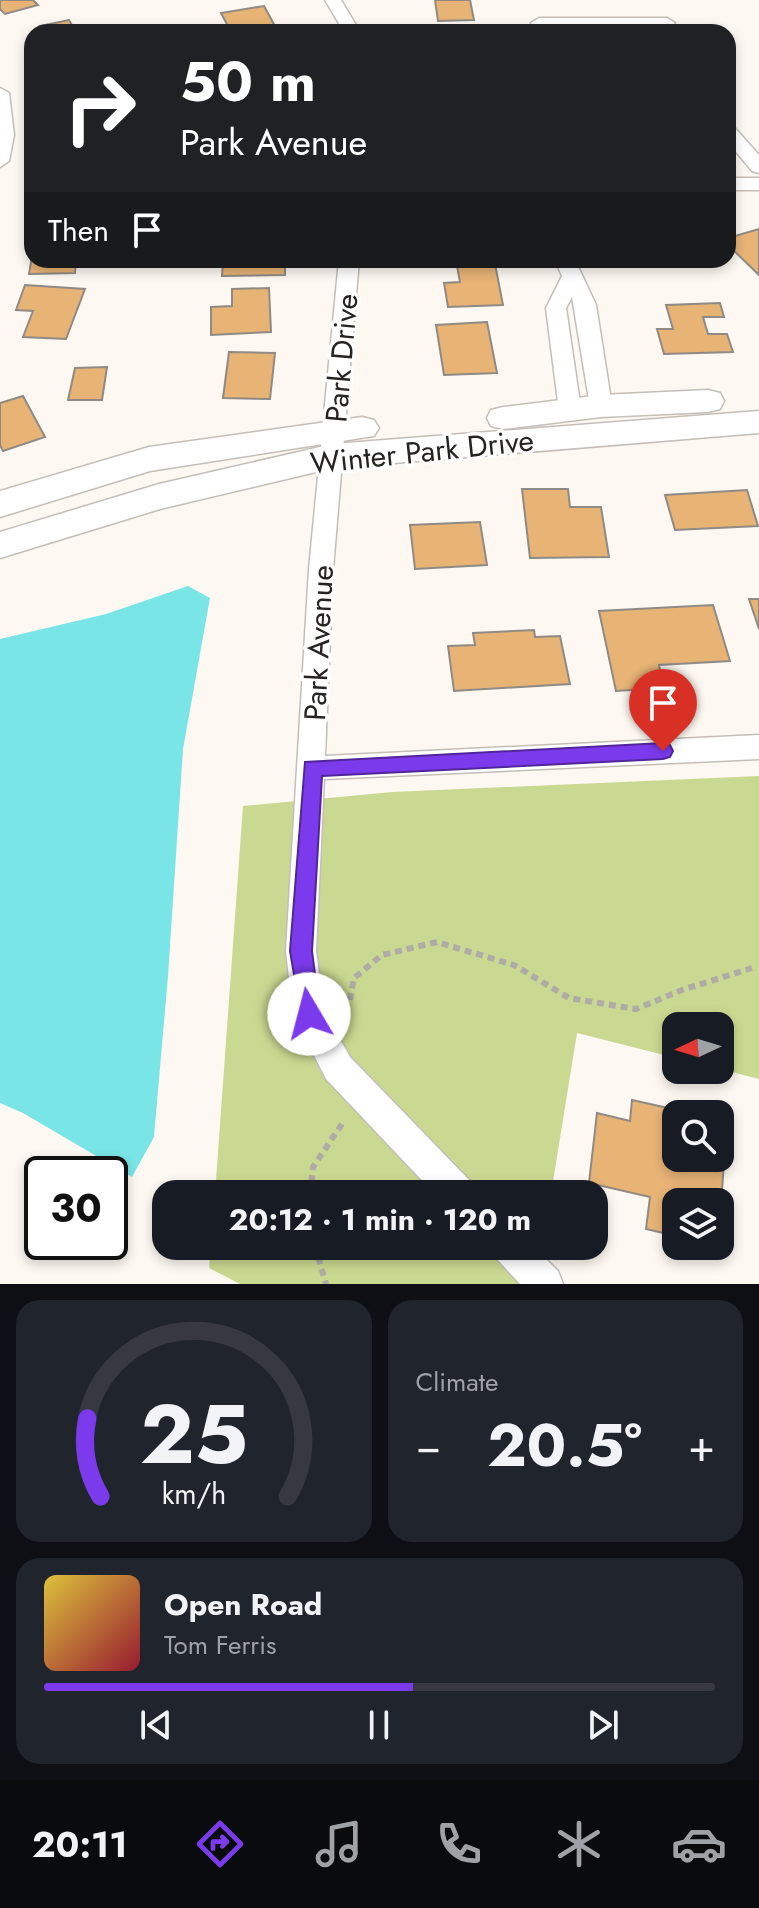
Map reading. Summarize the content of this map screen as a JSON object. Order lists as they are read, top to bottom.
{
  "streets": {
    "street": ["Park Drive", "Winter Park Drive", "Park Avenue"]
  },
  "crossings": [
    ["Park Drive", "Winter Park Drive"],
    ["Park Drive", "Park Avenue"],
    ["Winter Park Drive", "Park Avenue"]
  ],
  "north": "left",
  "page": {
    "turn": ["50 m", "Park Avenue"],
    "then": "Then",
    "limit": "30",
    "trip": "20:12 · 1 min · 120 m",
    "tile": "Climate",
    "heat": ["−", "20.5°", "+"],
    "song": ["Open Road", "Tom Ferris"],
    "tabs": "20:11",
    "gauge": ["25", "km/h"]
  }
}
